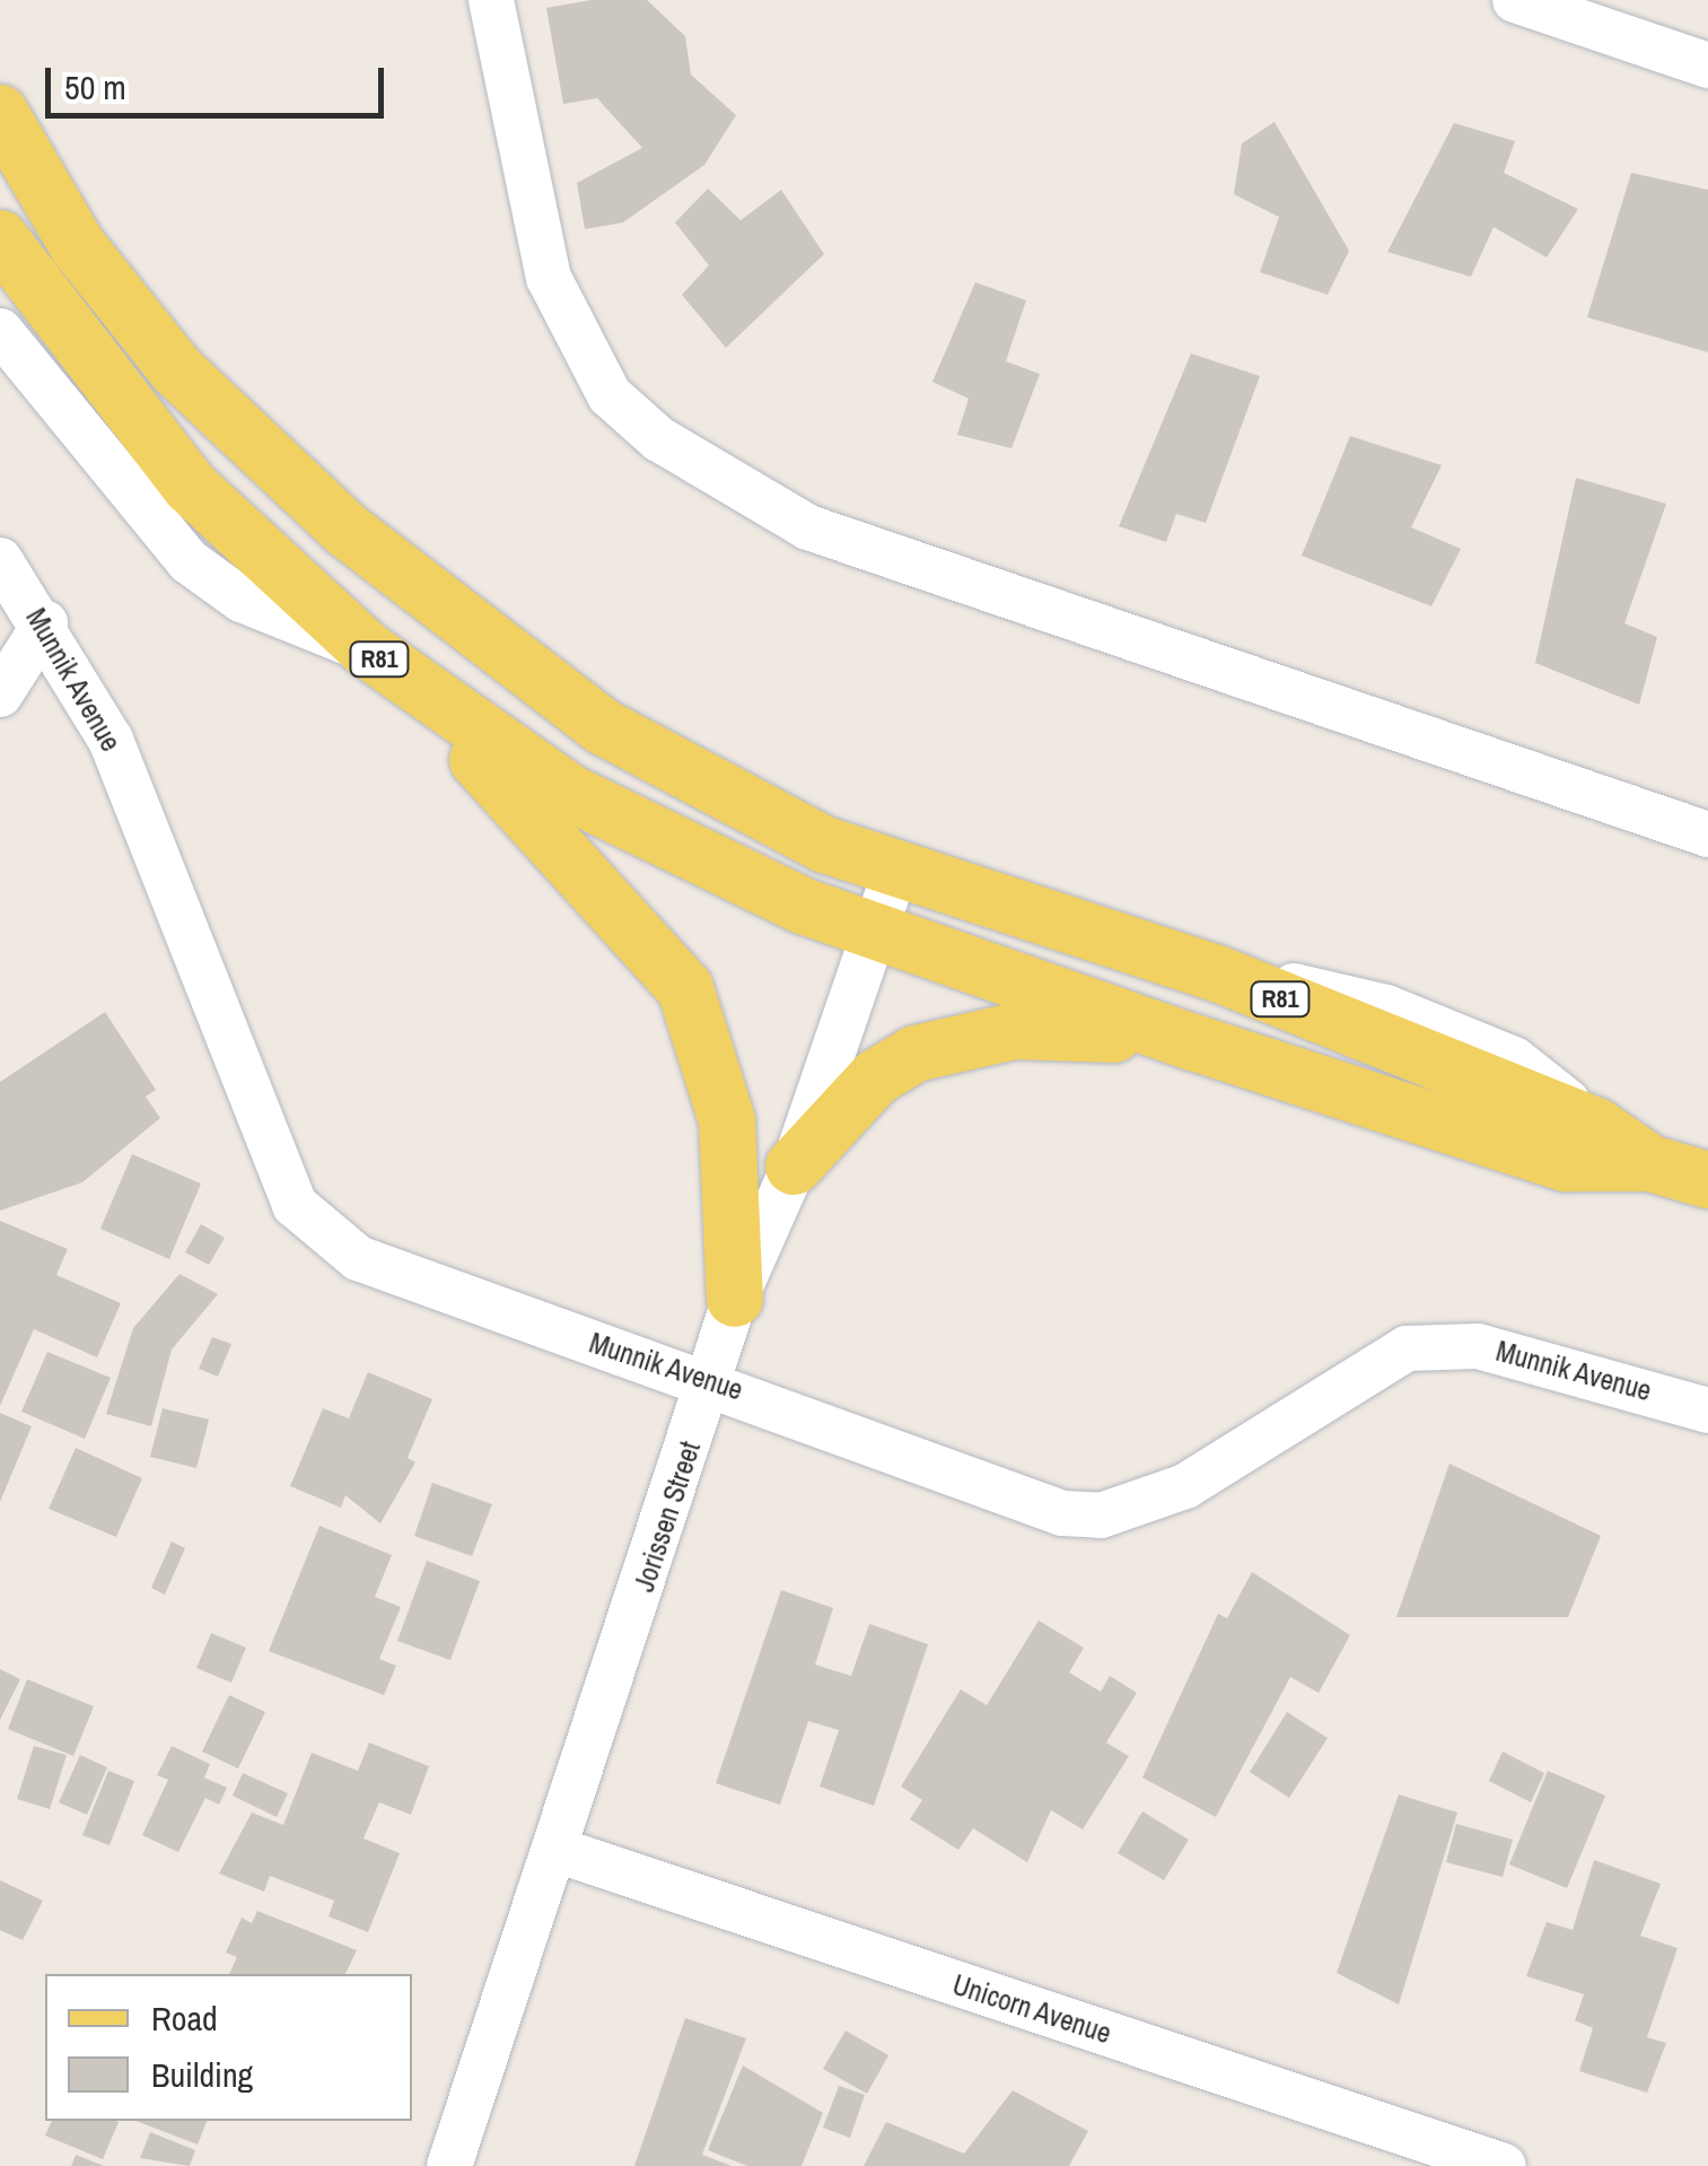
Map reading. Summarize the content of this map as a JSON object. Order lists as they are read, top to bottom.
{
  "streets": {
    "main road": ["R81"],
    "street": ["Munnik Avenue", "Jorissen Street", "Unicorn Avenue"]
  },
  "crossings": [
    ["R81", "Jorissen Street"],
    ["Munnik Avenue", "Jorissen Street"],
    ["Jorissen Street", "Unicorn Avenue"]
  ],
  "legend": ["Road", "Building"],
  "scale_bar": "50 m"
}
